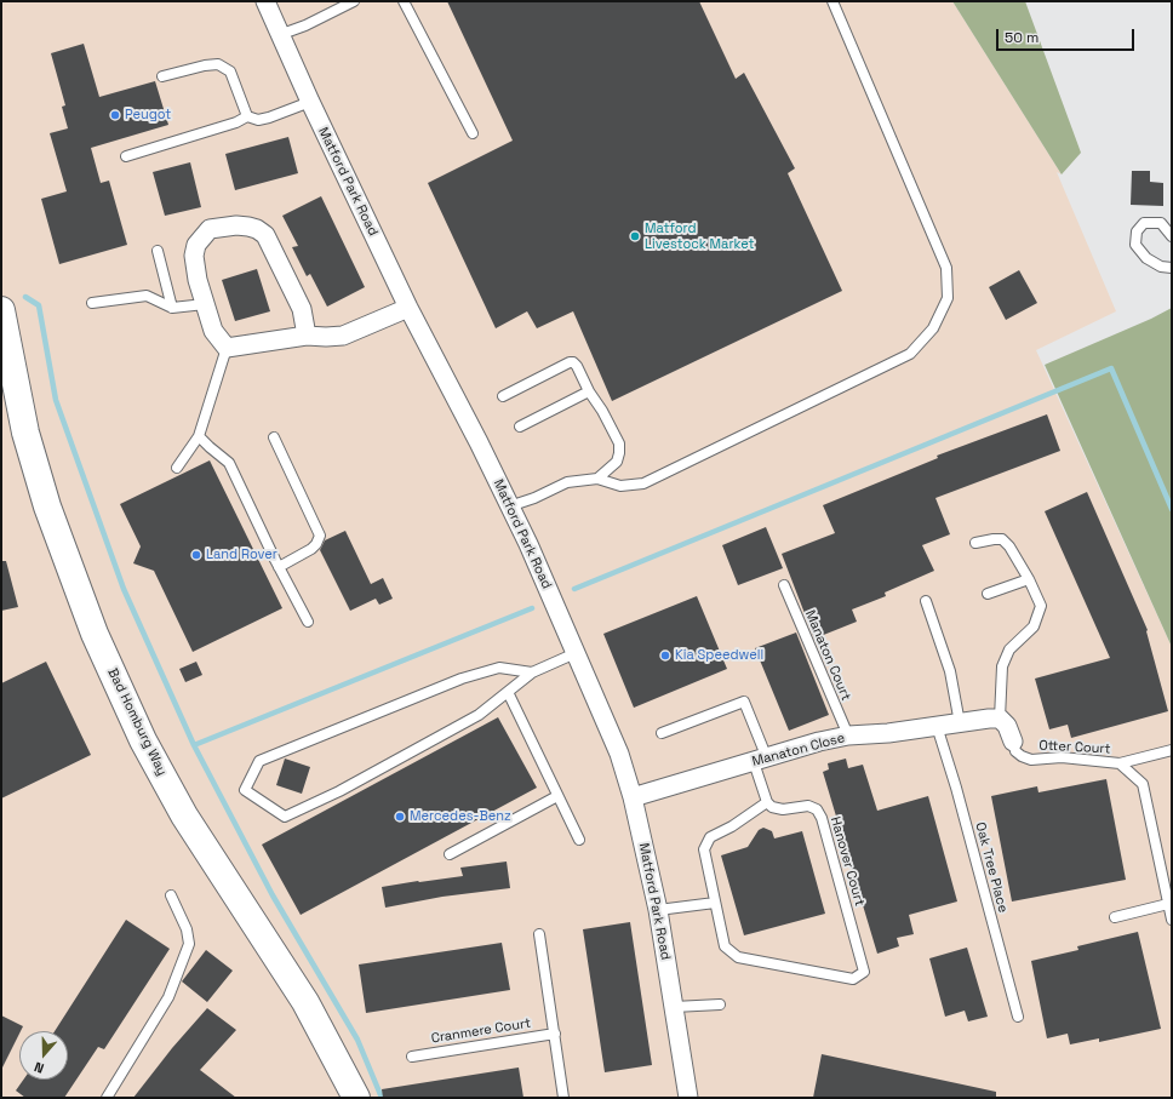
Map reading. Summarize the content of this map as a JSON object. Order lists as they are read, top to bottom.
{
  "streets": {
    "main road": ["Bad Homburg Way"],
    "street": ["Matford Park Road", "Manaton Close"],
    "lane": [
      "Manaton Court",
      "Otter Court",
      "Hanover Court",
      "Oak Tree Place",
      "Cranmere Court"
    ]
  },
  "crossings": [
    ["Matford Park Road", "Manaton Close"],
    ["Manaton Court", "Manaton Close"],
    ["Manaton Close", "Oak Tree Place"]
  ],
  "places": [
    "Peugot",
    "Matford Livestock Market",
    "Land Rover",
    "Kia Speedwell",
    "Mercedes-Benz"
  ],
  "scale_bar": "50 m",
  "north": "bottom"
}
